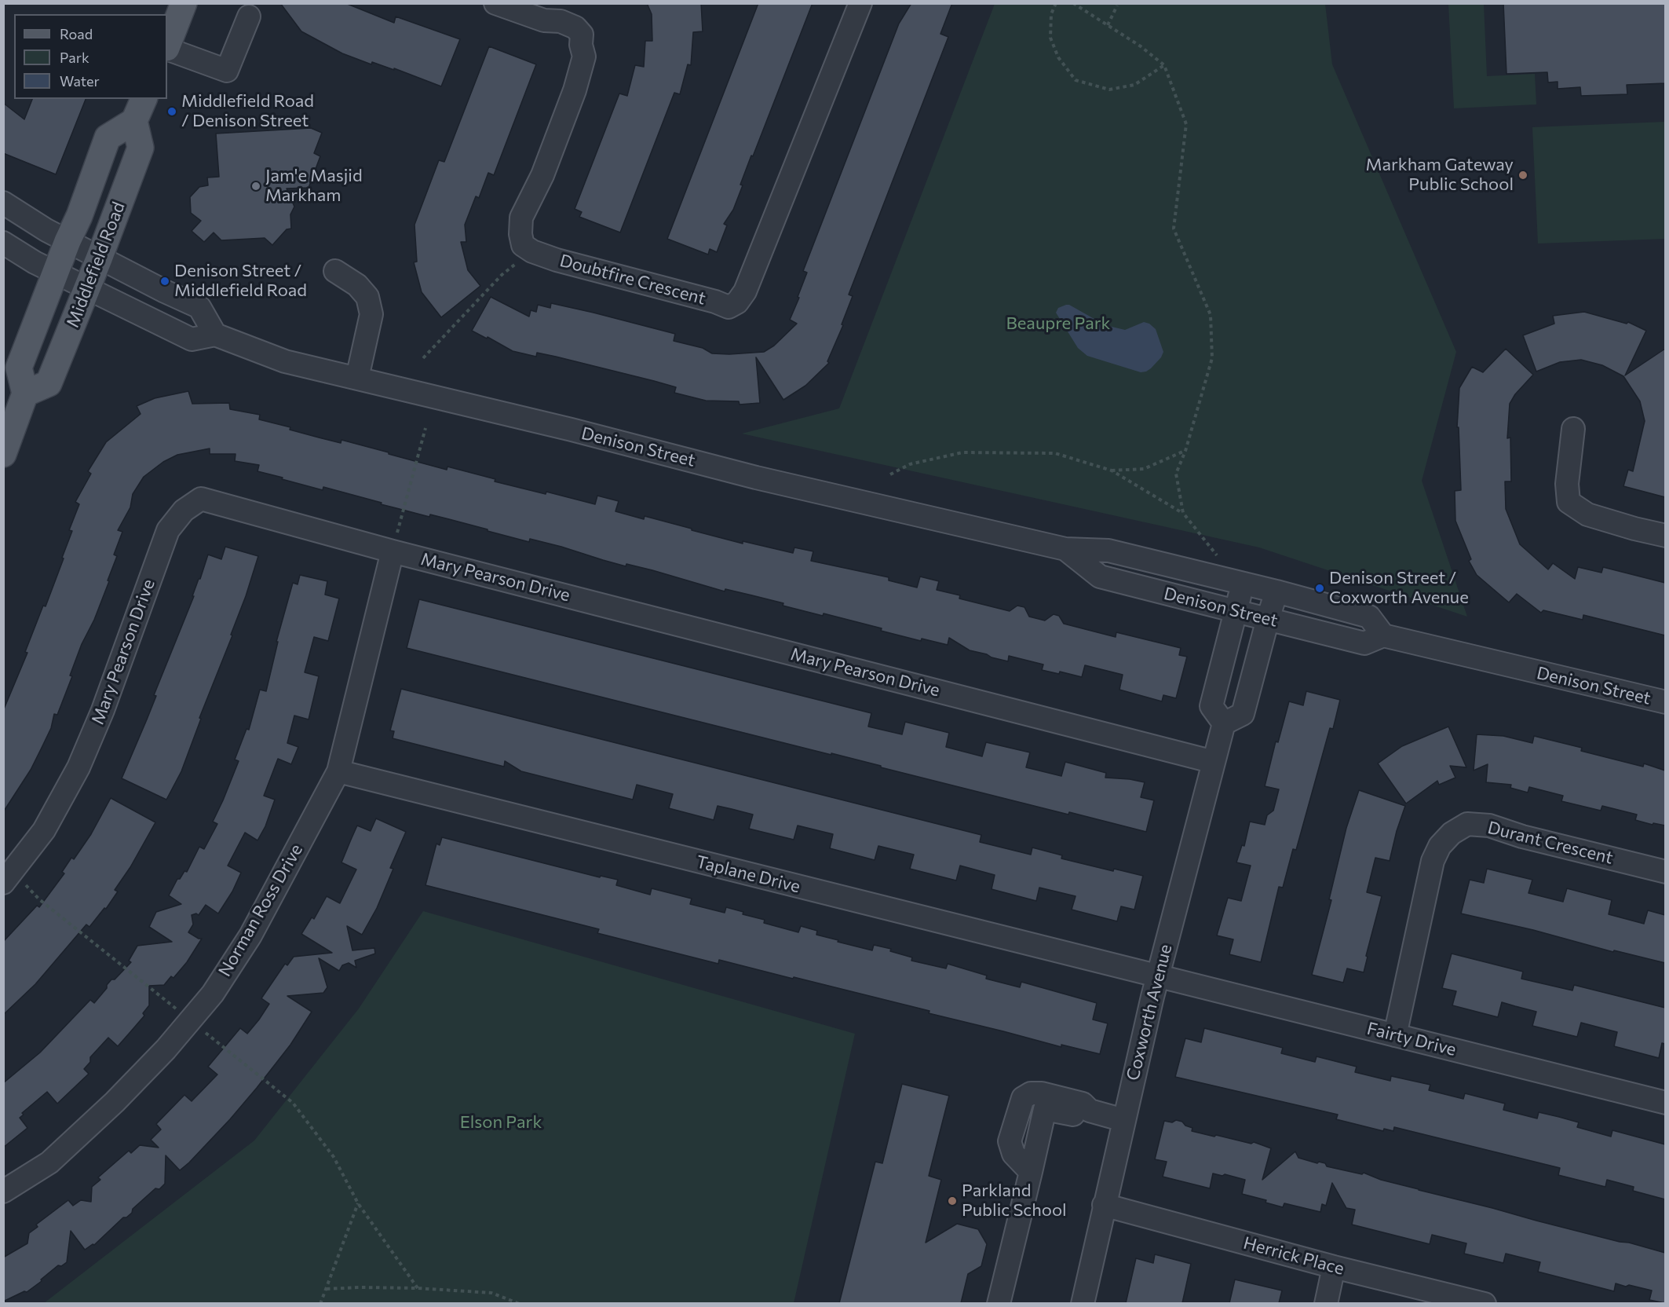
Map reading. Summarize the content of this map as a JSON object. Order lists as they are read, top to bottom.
{
  "streets": {
    "main road": ["Middlefield Road"],
    "street": [
      "Doubtfire Crescent",
      "Denison Street",
      "Mary Pearson Drive",
      "Durant Crescent",
      "Taplane Drive",
      "Norman Ross Drive",
      "Coxworth Avenue",
      "Fairty Drive",
      "Herrick Place"
    ]
  },
  "crossings": [
    ["Mary Pearson Drive", "Norman Ross Drive"],
    ["Mary Pearson Drive", "Coxworth Avenue"],
    ["Durant Crescent", "Fairty Drive"],
    ["Taplane Drive", "Norman Ross Drive"],
    ["Taplane Drive", "Coxworth Avenue"],
    ["Taplane Drive", "Fairty Drive"],
    ["Coxworth Avenue", "Fairty Drive"],
    ["Coxworth Avenue", "Herrick Place"]
  ],
  "parks": ["Beaupre Park", "Elson Park"],
  "places": [
    "Middlefield Road / Denison Street",
    "Markham Gateway Public School",
    "Jam'e Masjid Markham",
    "Denison Street / Middlefield Road",
    "Denison Street / Coxworth Avenue",
    "Parkland Public School"
  ],
  "legend": ["Road", "Park", "Water"]
}
